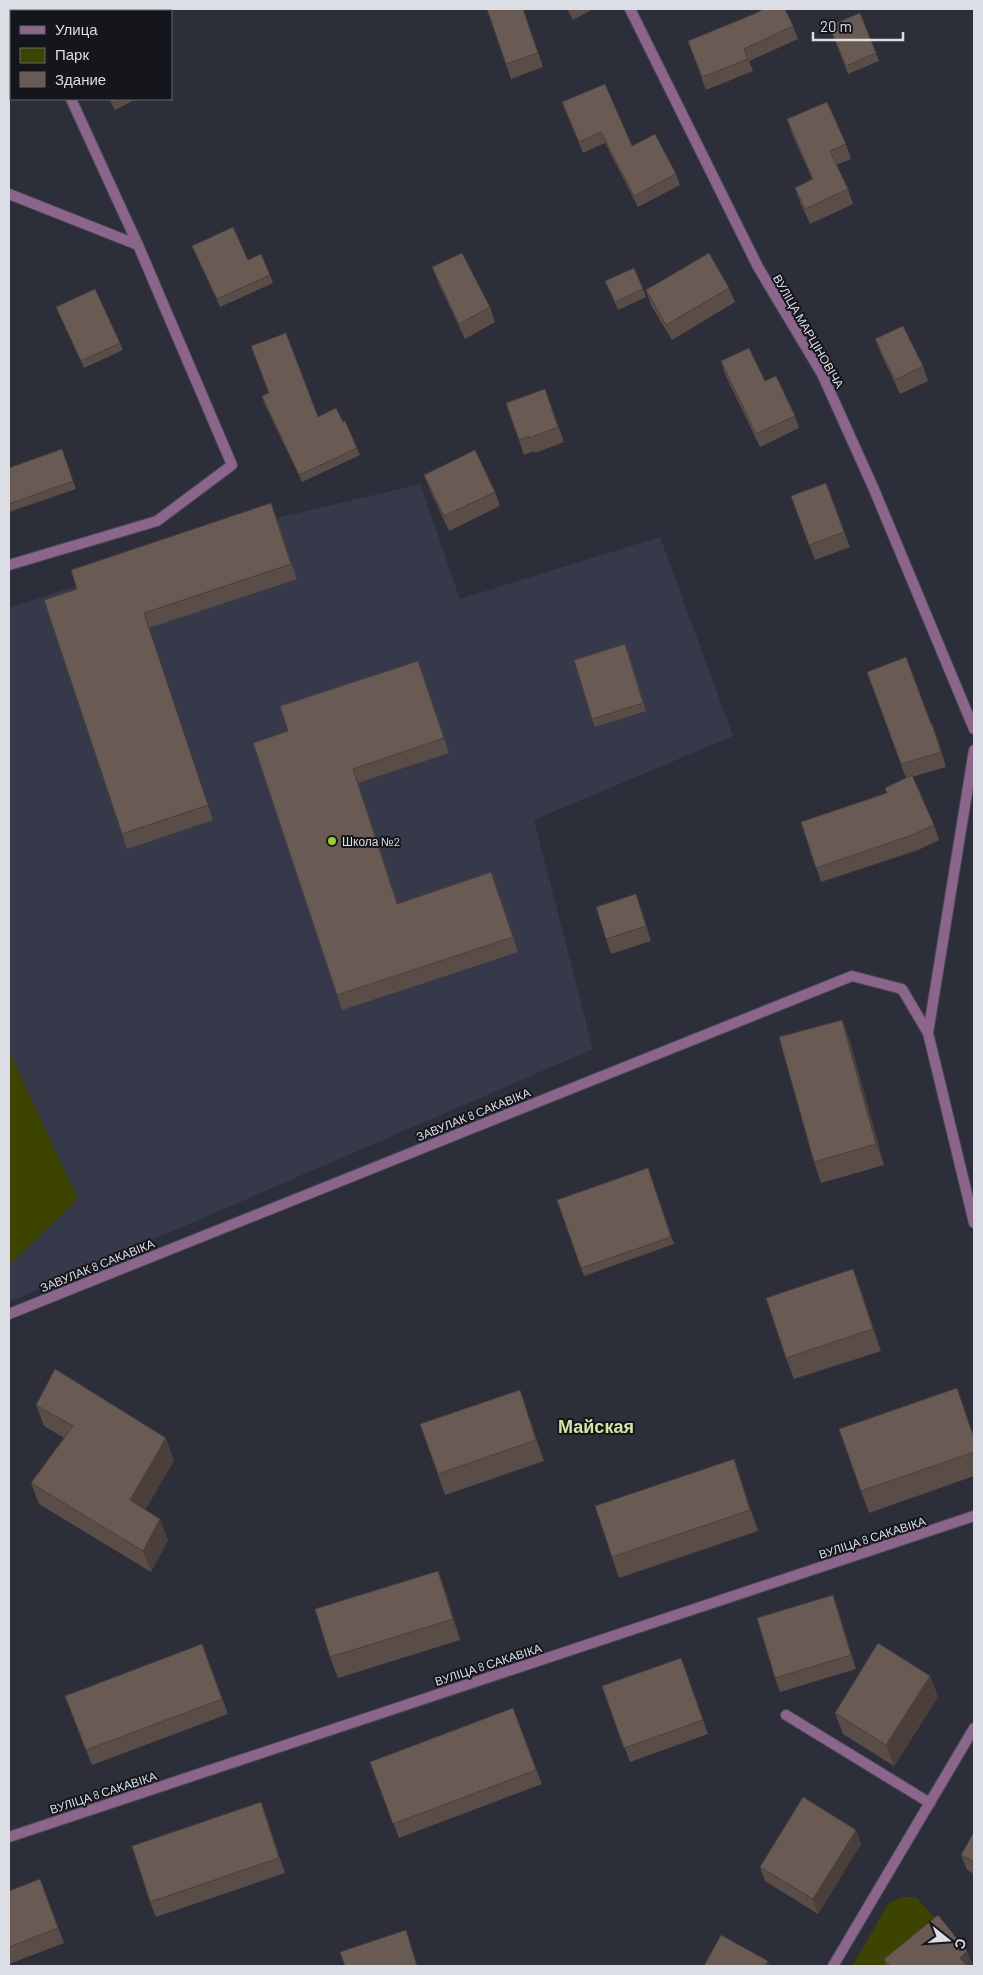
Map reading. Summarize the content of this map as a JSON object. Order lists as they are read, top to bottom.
{
  "streets": {
    "street": ["ВУЛІЦА МАРЦІНОВІЧА", "ЗАВУЛАК 8 САКАВІКА", "ВУЛІЦА 8 САКАВІКА"]
  },
  "districts": ["Майская"],
  "places": ["Школа №2"],
  "legend": ["Улица", "Парк", "Здание"],
  "scale_bar": "20 m",
  "north": "right"
}
